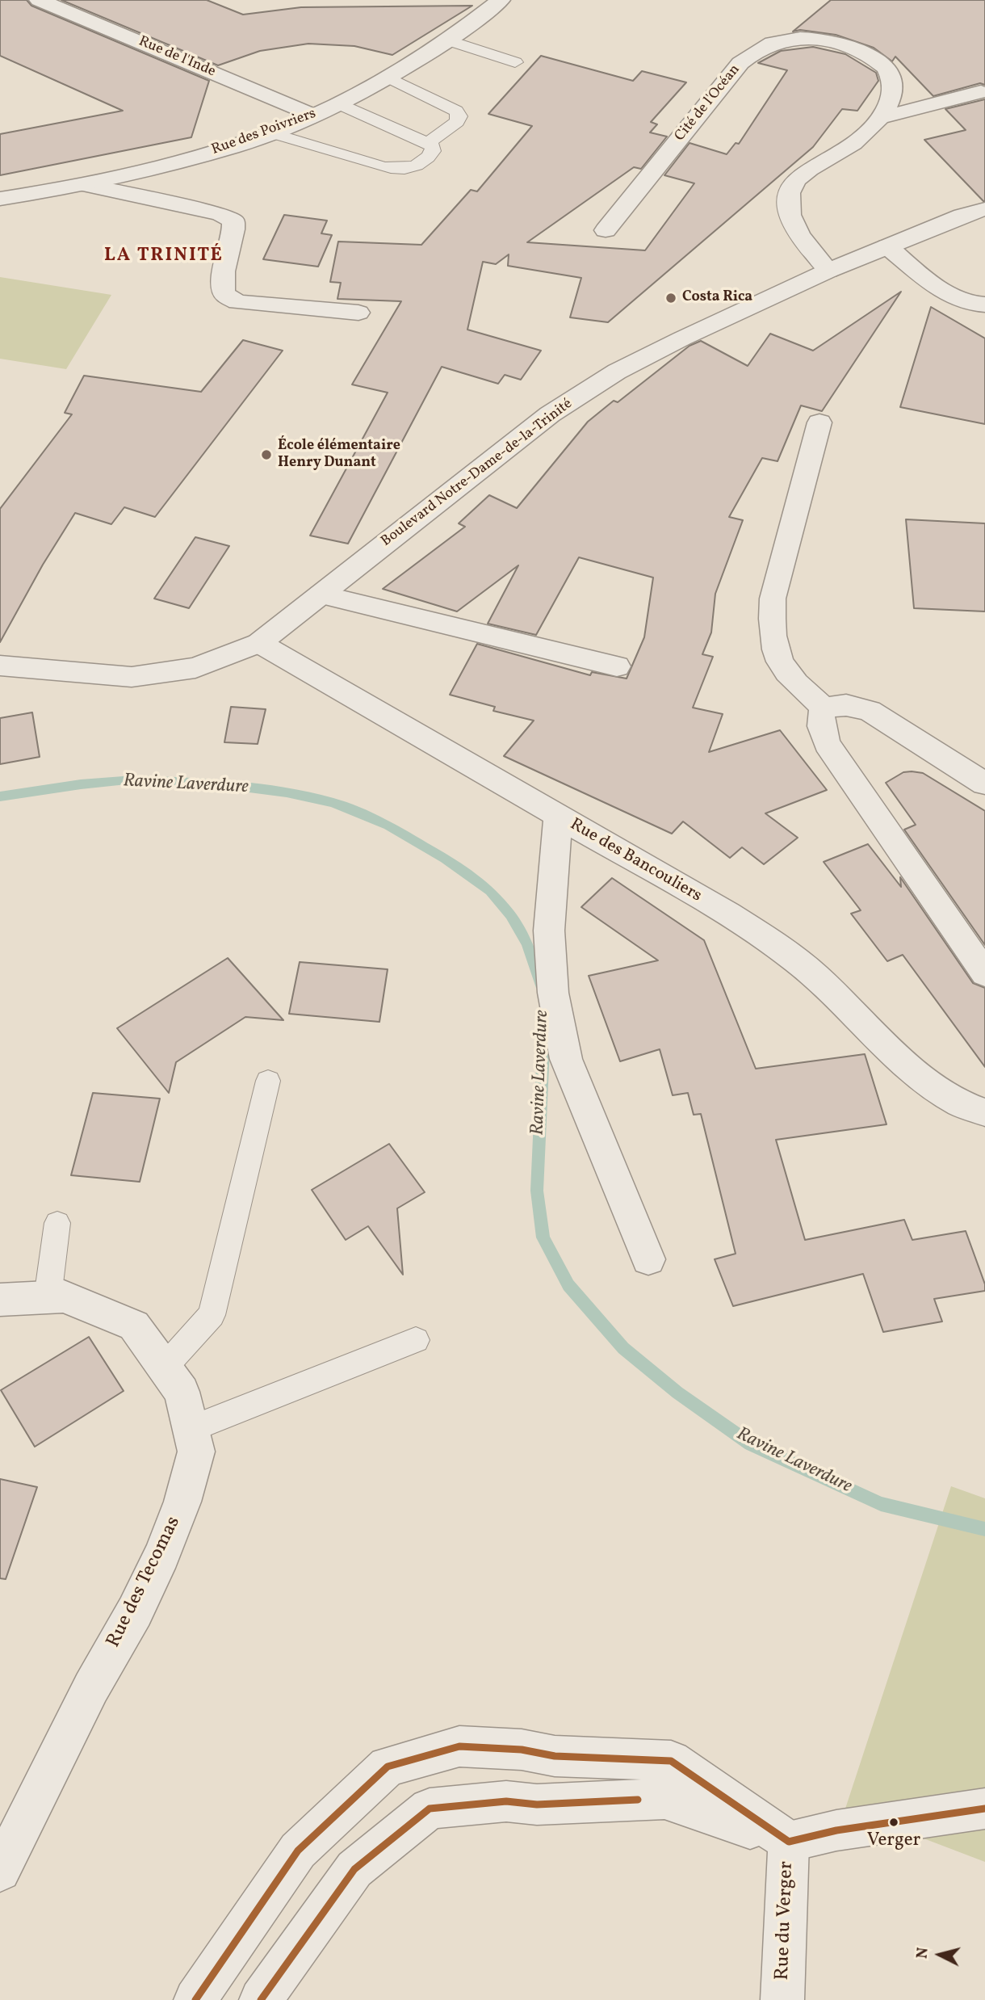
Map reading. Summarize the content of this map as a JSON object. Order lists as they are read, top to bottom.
{
  "streets": {
    "street": [
      "Rue de l'Inde",
      "Cité de l'Océan",
      "Rue des Poivriers",
      "Boulevard Notre-Dame-de-la-Trinité",
      "Rue des Bancouliers",
      "Rue des Tecomas",
      "Rue du Verger"
    ]
  },
  "crossings": [
    ["Rue de l'Inde", "Rue des Poivriers"],
    ["Cité de l'Océan", "Boulevard Notre-Dame-de-la-Trinité"],
    ["Boulevard Notre-Dame-de-la-Trinité", "Rue des Bancouliers"]
  ],
  "districts": ["LA TRINITÉ"],
  "water": ["Ravine Laverdure"],
  "places": ["Costa Rica", "École élémentaire Henry Dunant", "Verger"],
  "north": "left"
}
